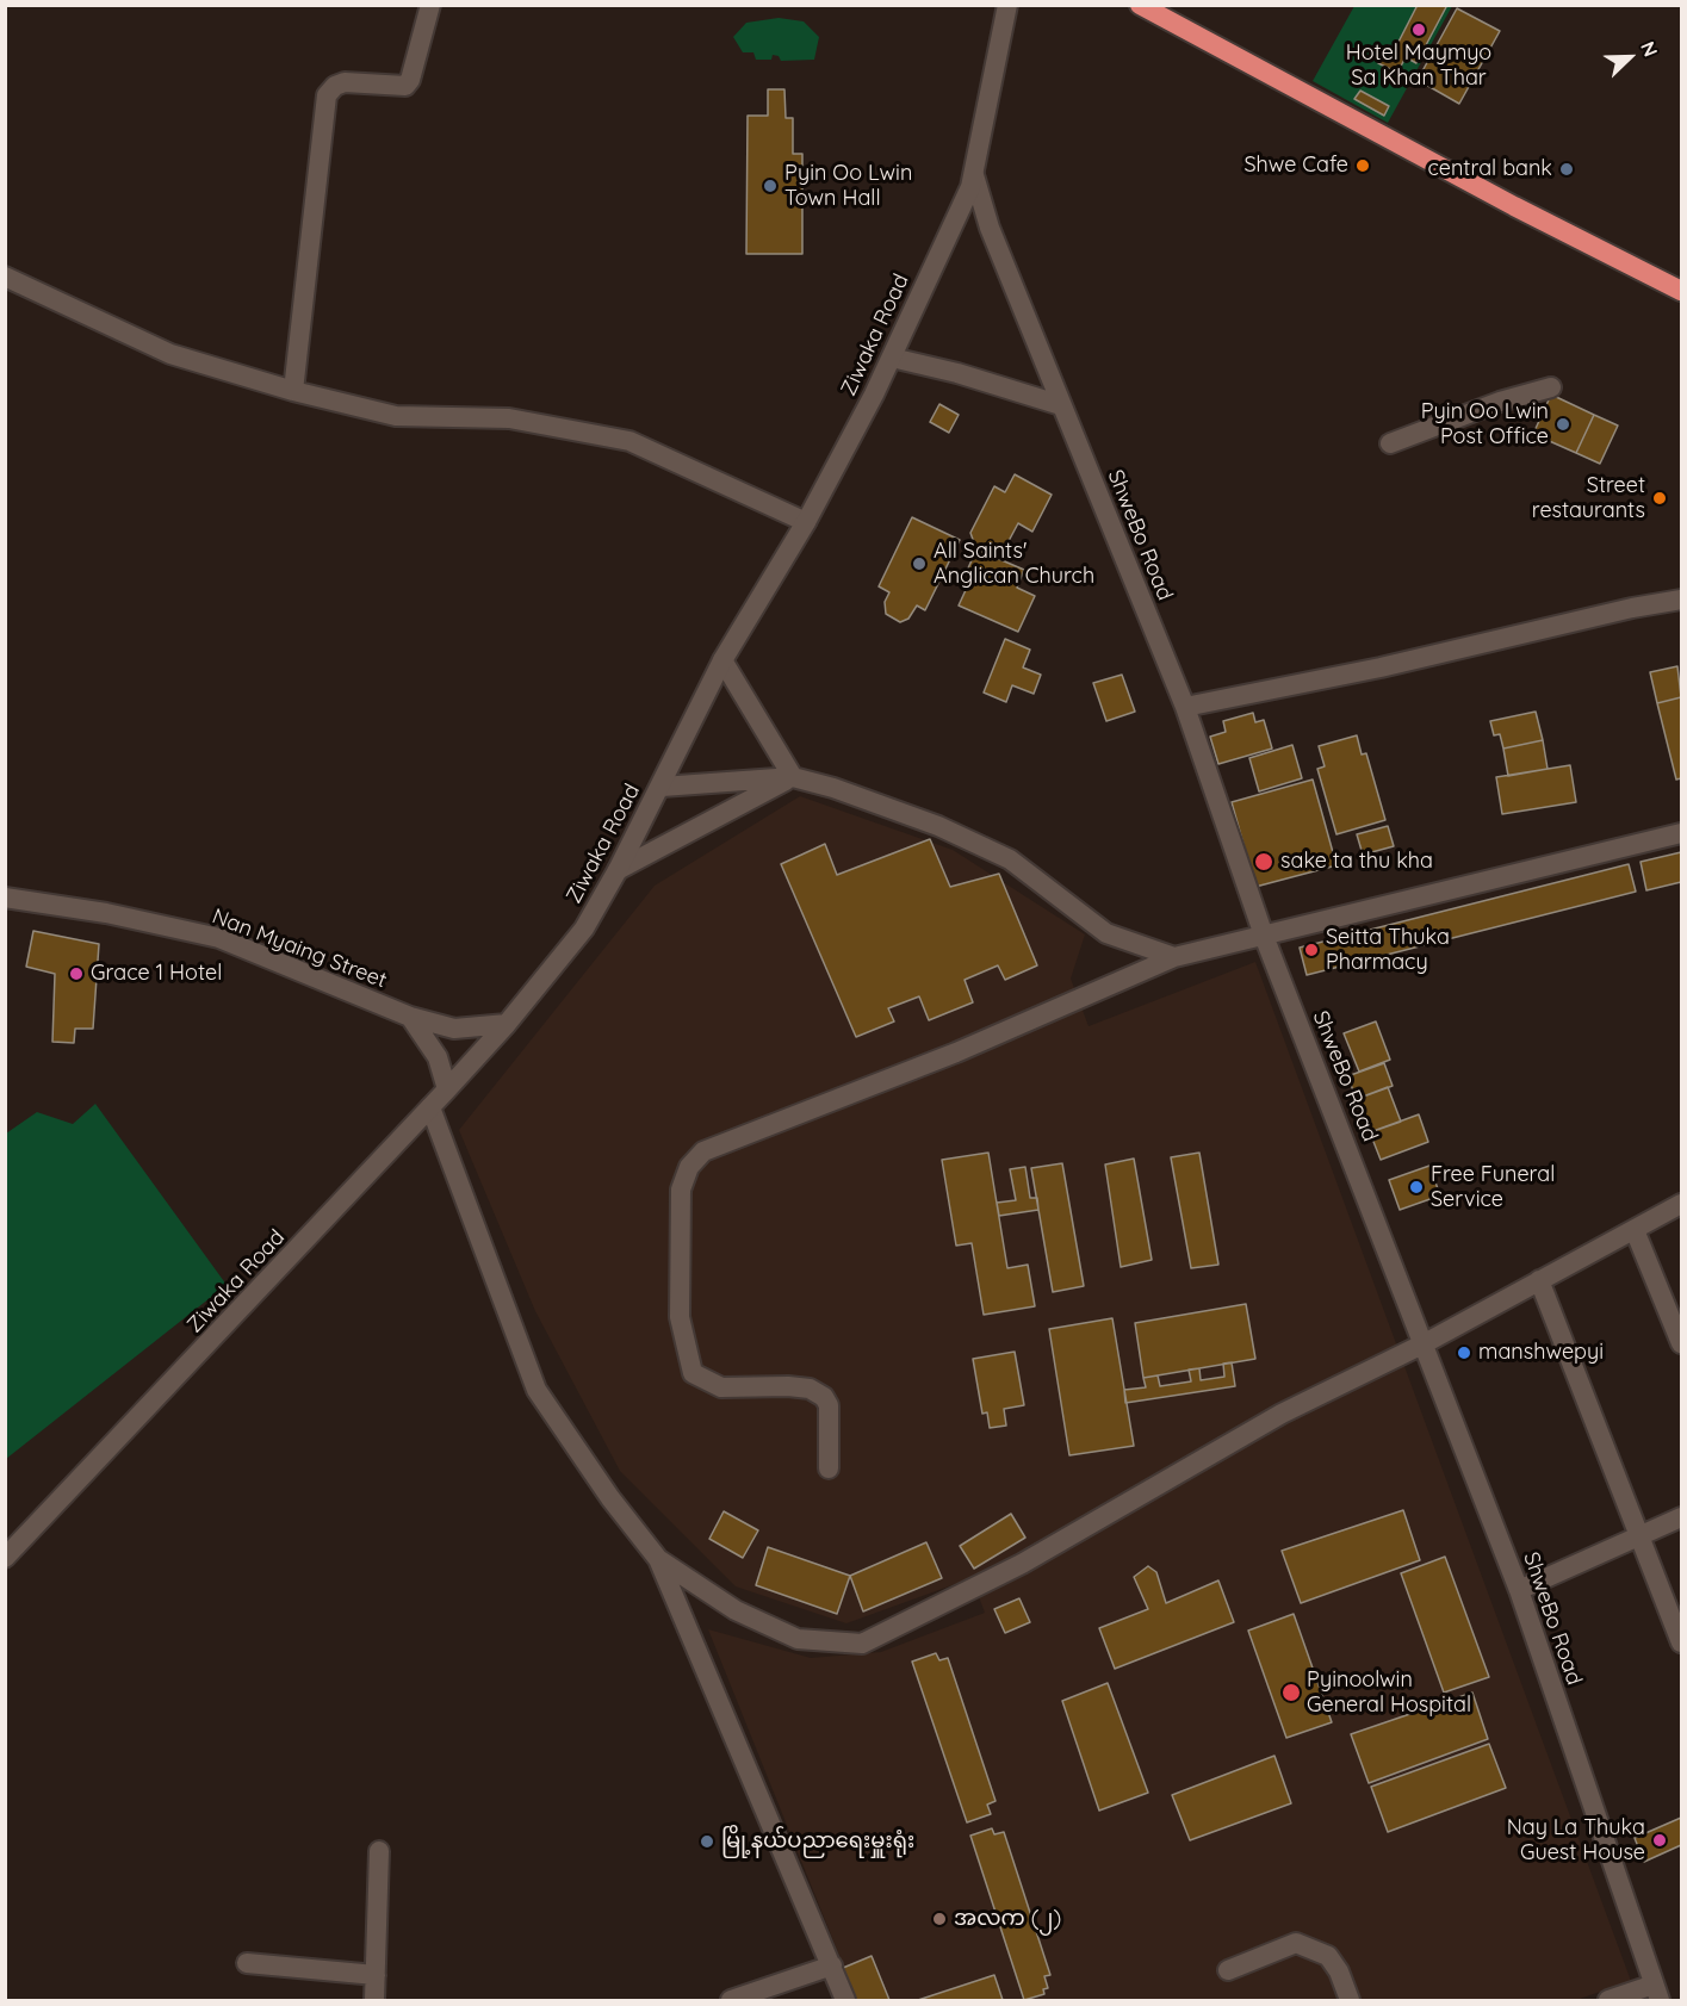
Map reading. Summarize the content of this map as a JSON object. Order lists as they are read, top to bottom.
{
  "streets": {
    "street": ["Ziwaka Road", "ShweBo Road", "Nan Myaing Street"]
  },
  "crossings": [
    ["Ziwaka Road", "ShweBo Road"],
    ["Ziwaka Road", "Nan Myaing Street"]
  ],
  "places": [
    "Hotel Maymyo Sa Khan Thar",
    "Shwe Cafe",
    "central bank",
    "Pyin Oo Lwin Town Hall",
    "Pyin Oo Lwin Post Office",
    "Street restaurants",
    "All Saints' Anglican Church",
    "sake ta thu kha",
    "Seitta Thuka Pharmacy",
    "Grace 1 Hotel",
    "Free Funeral Service",
    "manshwepyi",
    "Pyinoolwin General Hospital",
    "Nay La Thuka Guest House",
    "မြို့နယ်ပညာရေးမှူးရုံး",
    "အလက (၂)"
  ],
  "north": "top right"
}
